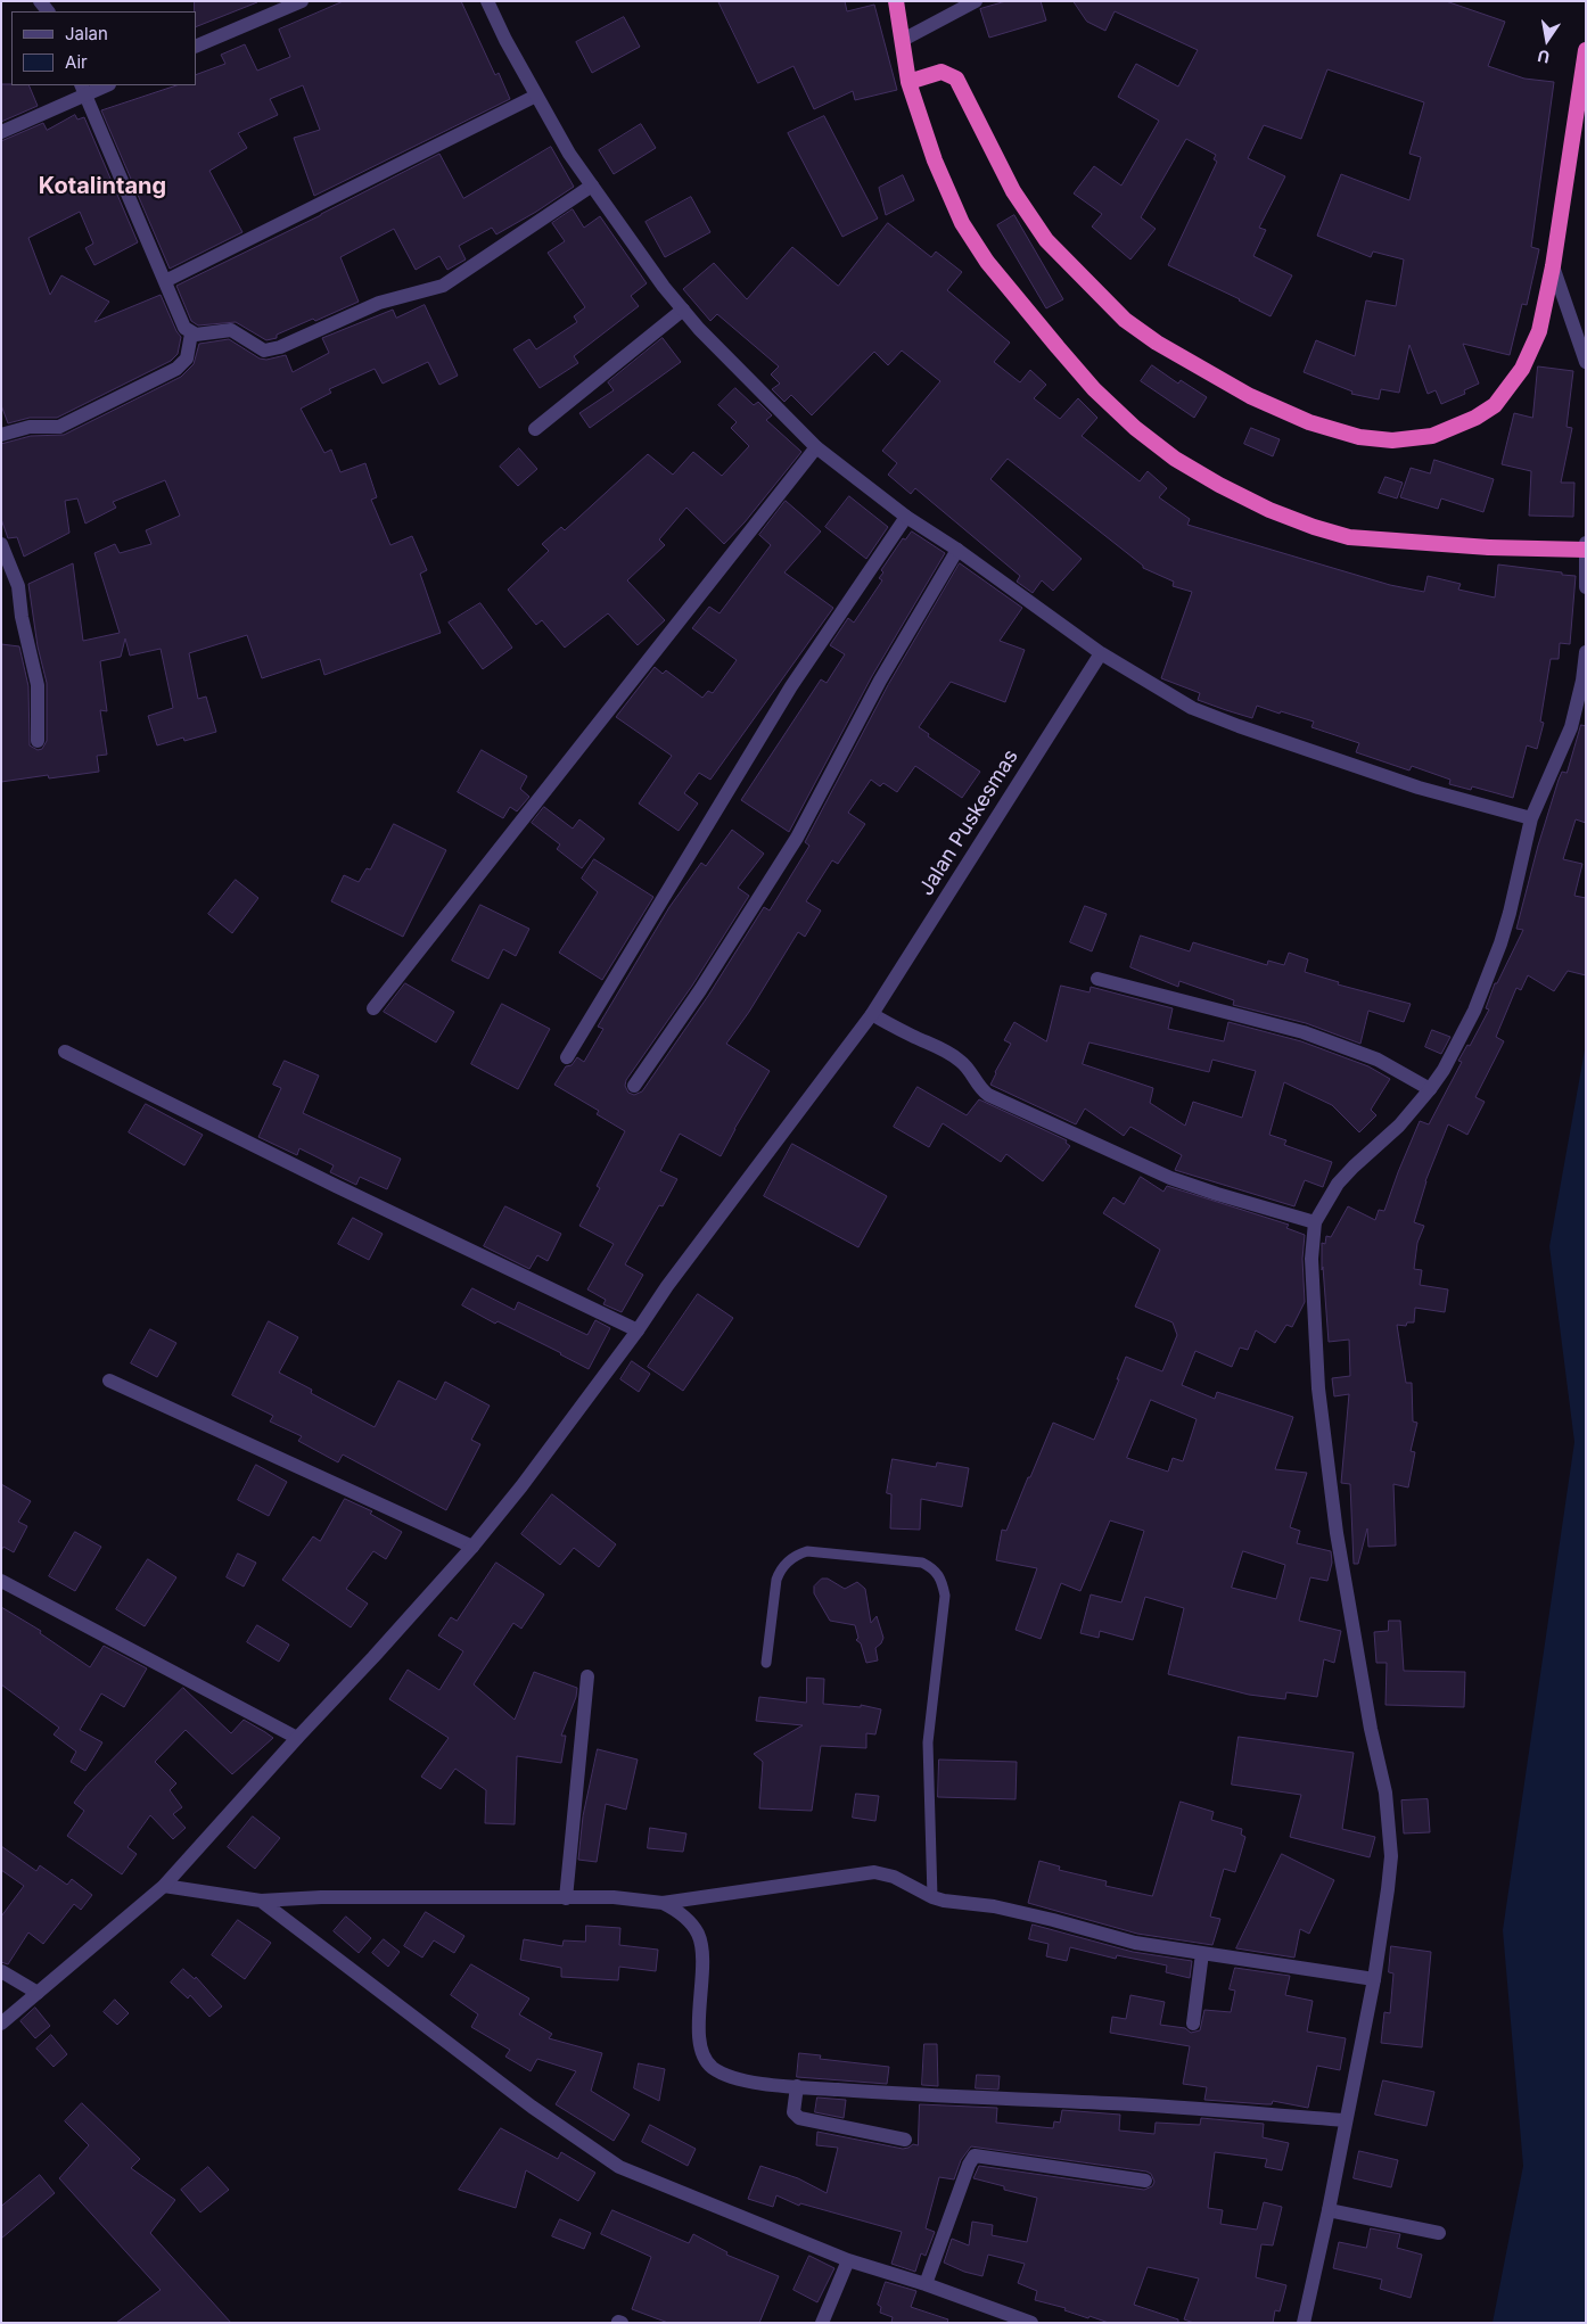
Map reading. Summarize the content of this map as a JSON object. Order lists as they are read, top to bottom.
{
  "streets": {
    "street": ["Jalan Puskesmas"]
  },
  "districts": ["Kotalintang"],
  "legend": ["Jalan", "Air"],
  "north": "bottom"
}
